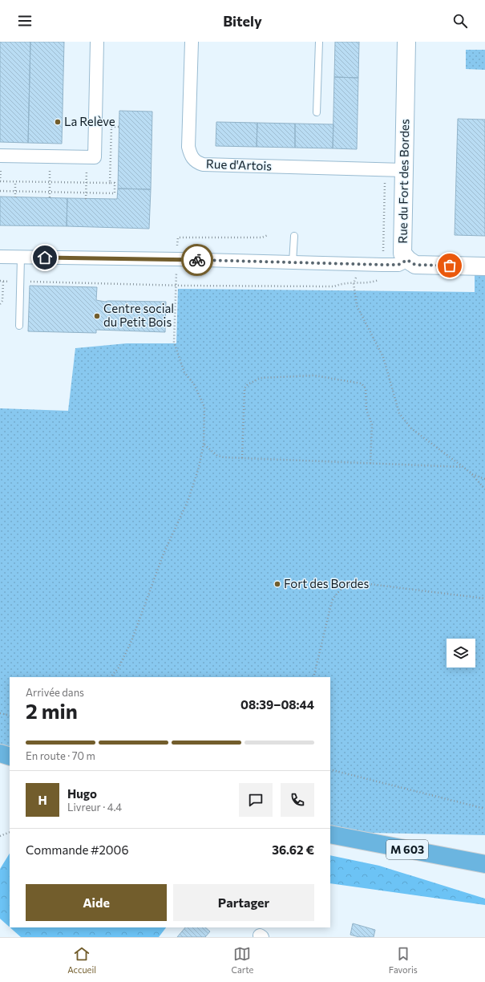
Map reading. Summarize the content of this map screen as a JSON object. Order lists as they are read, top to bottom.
{
  "streets": {
    "highway": ["M 603"],
    "street": ["Rue d'Artois", "Rue du Fort des Bordes"]
  },
  "crossings": [
    ["Rue d'Artois", "Rue du Fort des Bordes"]
  ],
  "places": ["La Relève", "Centre social du Petit Bois", "Fort des Bordes"],
  "page": {
    "header": "Bitely",
    "heading": ["2 min", "Arrivée dans", "08:39–08:44"],
    "panel": [
      "Hugo",
      "Livreur · 4.4",
      "Commande #2006",
      "36.62 €"
    ],
    "bar": "En route · 70 m",
    "round": "H",
    "buttons": ["Aide", "Partager"],
    "tabs": ["Accueil", "Carte", "Favoris"]
  }
}
